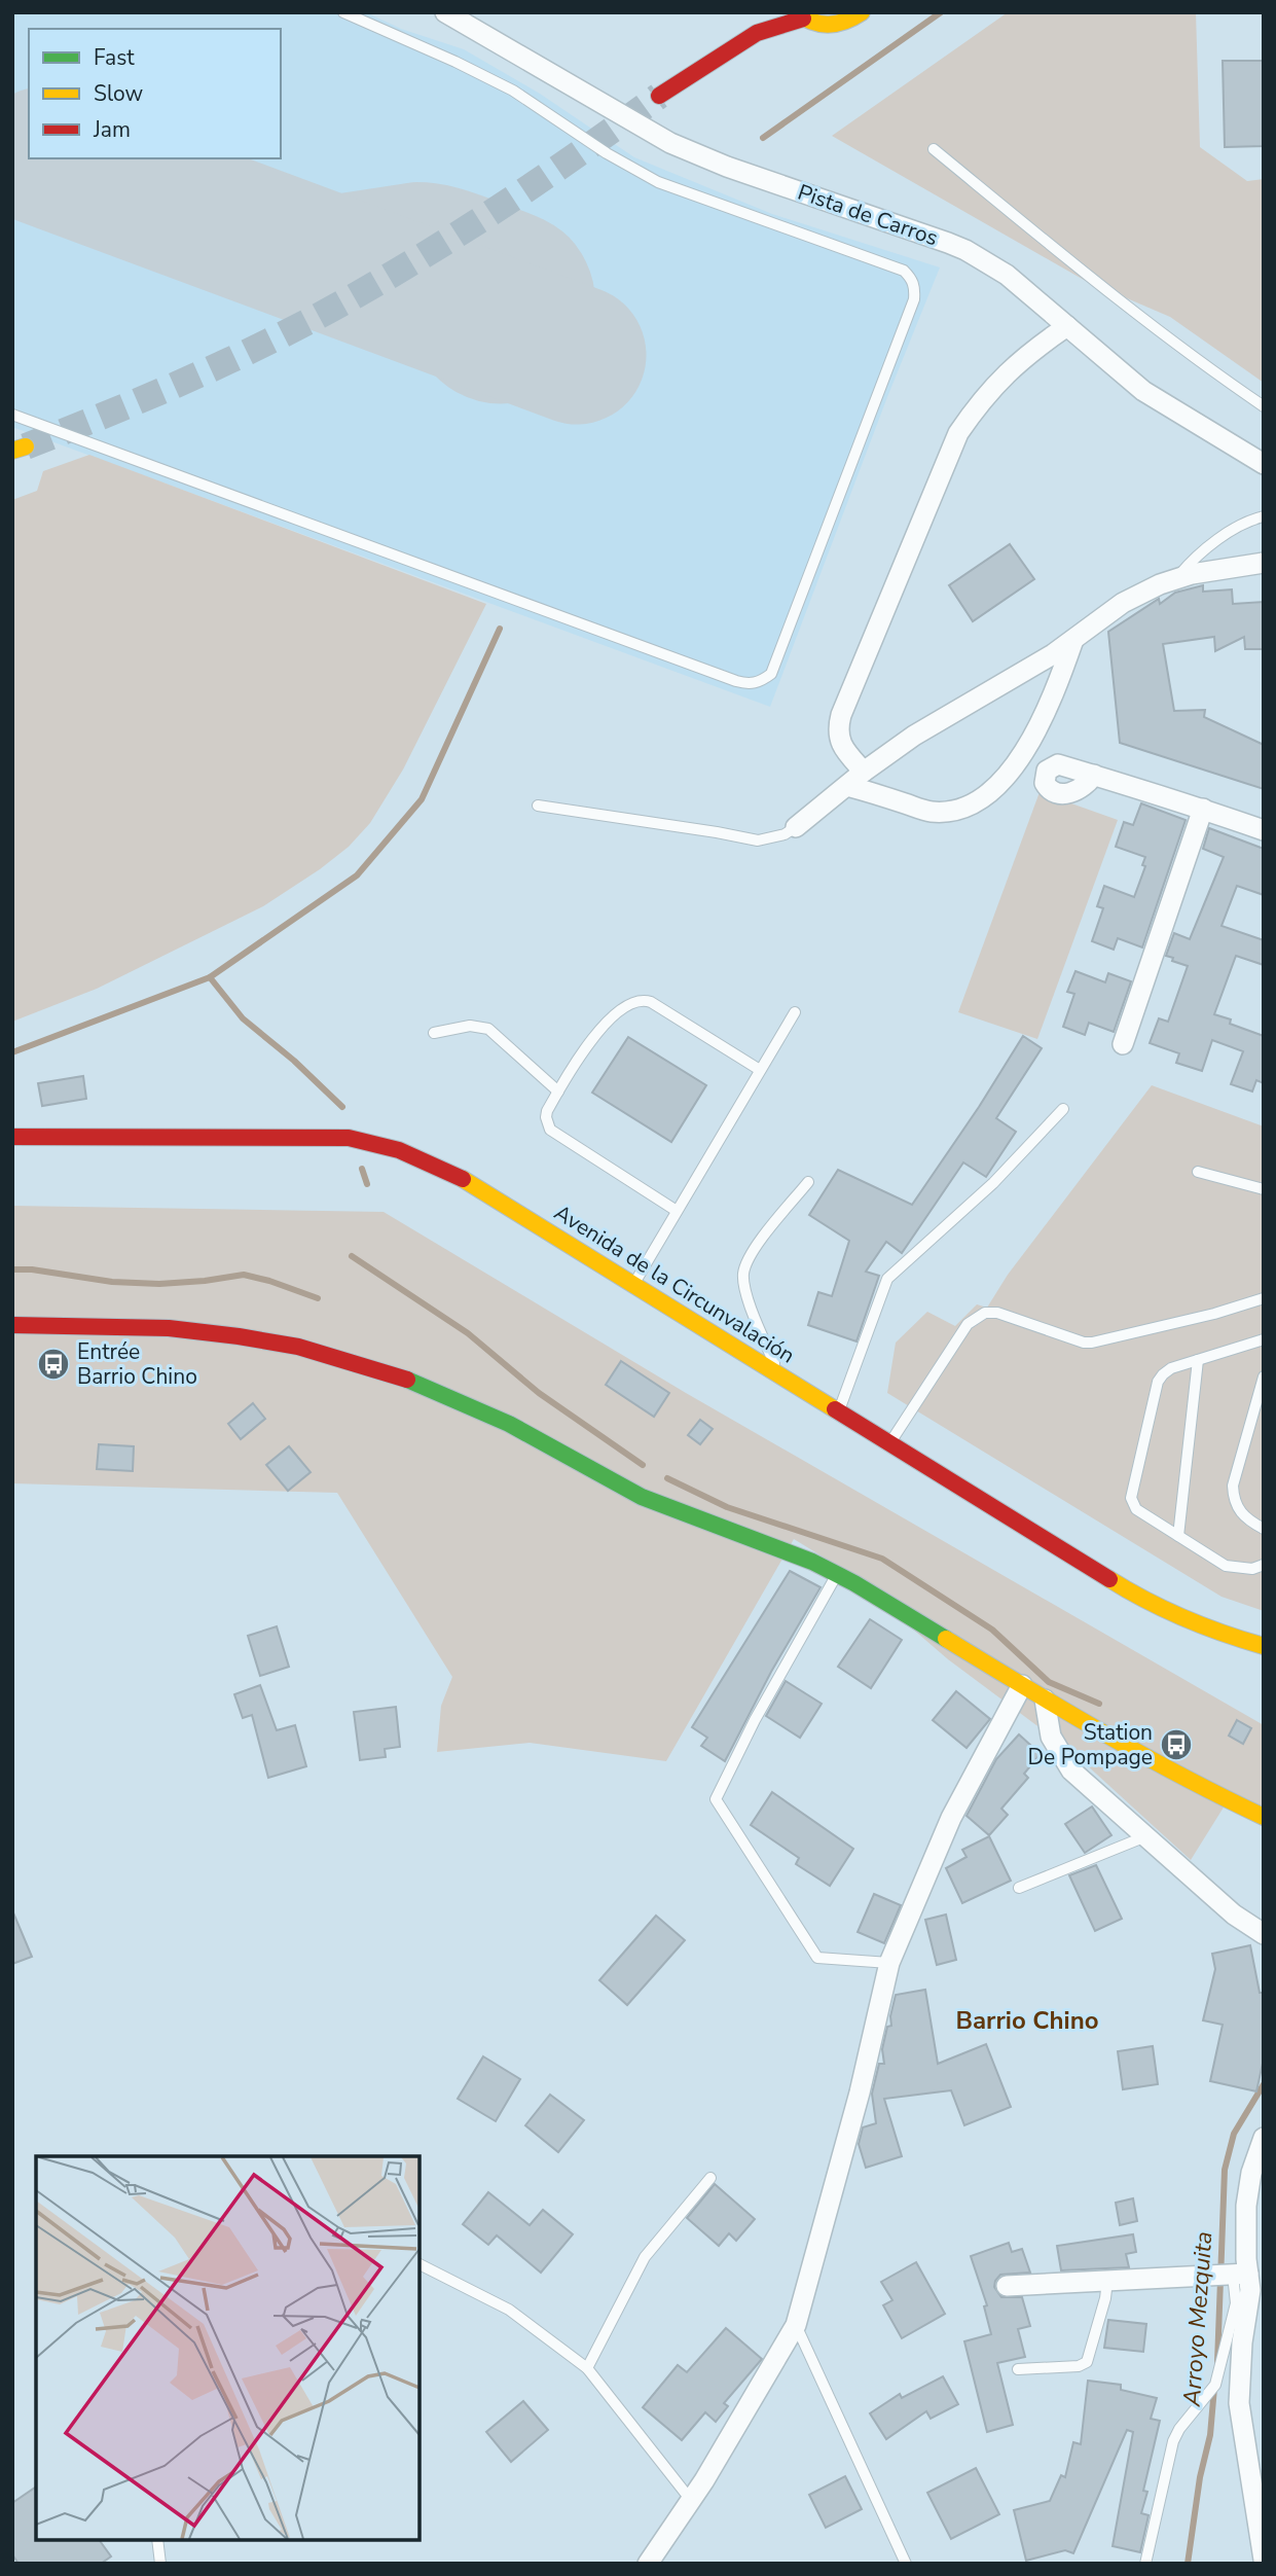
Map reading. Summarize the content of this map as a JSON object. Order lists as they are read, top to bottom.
{
  "streets": {
    "main road": ["Avenida de la Circunvalación"],
    "street": ["Pista de Carros"]
  },
  "districts": ["Barrio Chino"],
  "water": ["Arroyo Mezquita"],
  "places": {
    "bus stop": ["Entrée Barrio Chino", "Station De Pompage"]
  },
  "legend": ["Fast", "Slow", "Jam"]
}
